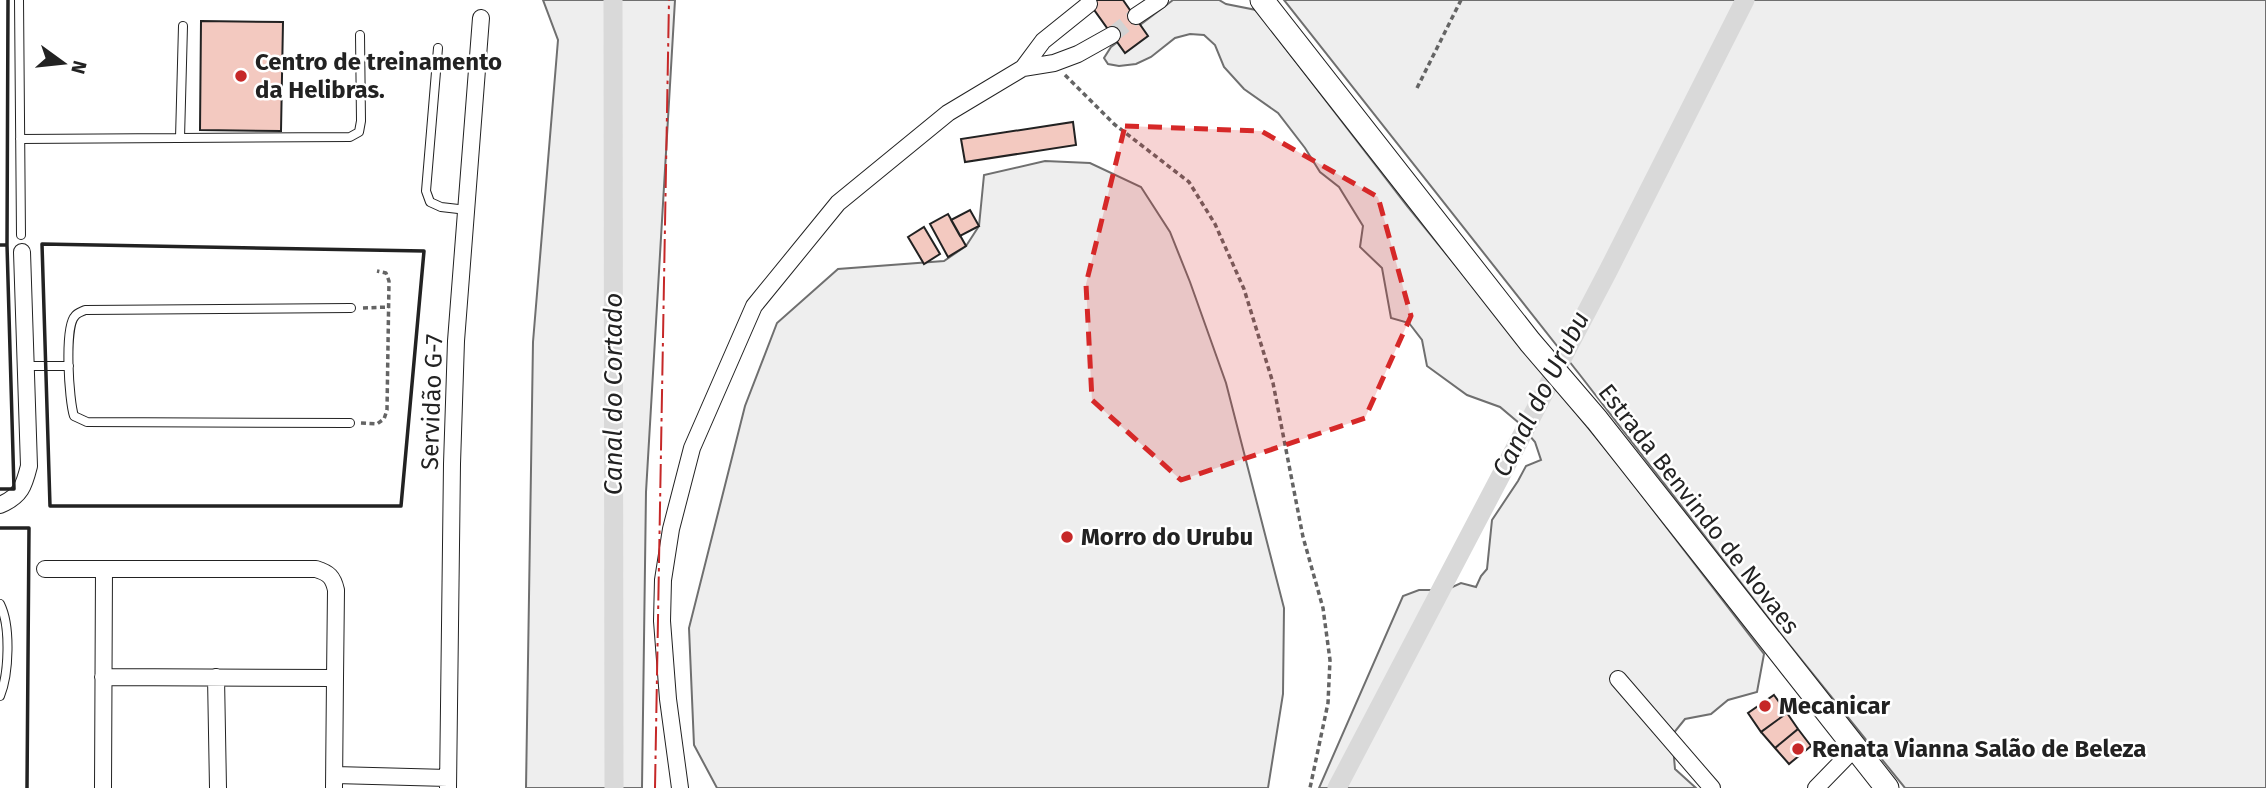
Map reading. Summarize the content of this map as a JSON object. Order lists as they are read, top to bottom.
{
  "streets": {
    "street": ["Servidão G-7", "Estrada Benvindo de Novaes"]
  },
  "water": ["Canal do Cortado", "Canal do Urubu"],
  "places": [
    "Centro de treinamento da Helibras.",
    "Morro do Urubu",
    "Mecanicar",
    "Renata Vianna Salão de Beleza"
  ],
  "north": "right"
}
